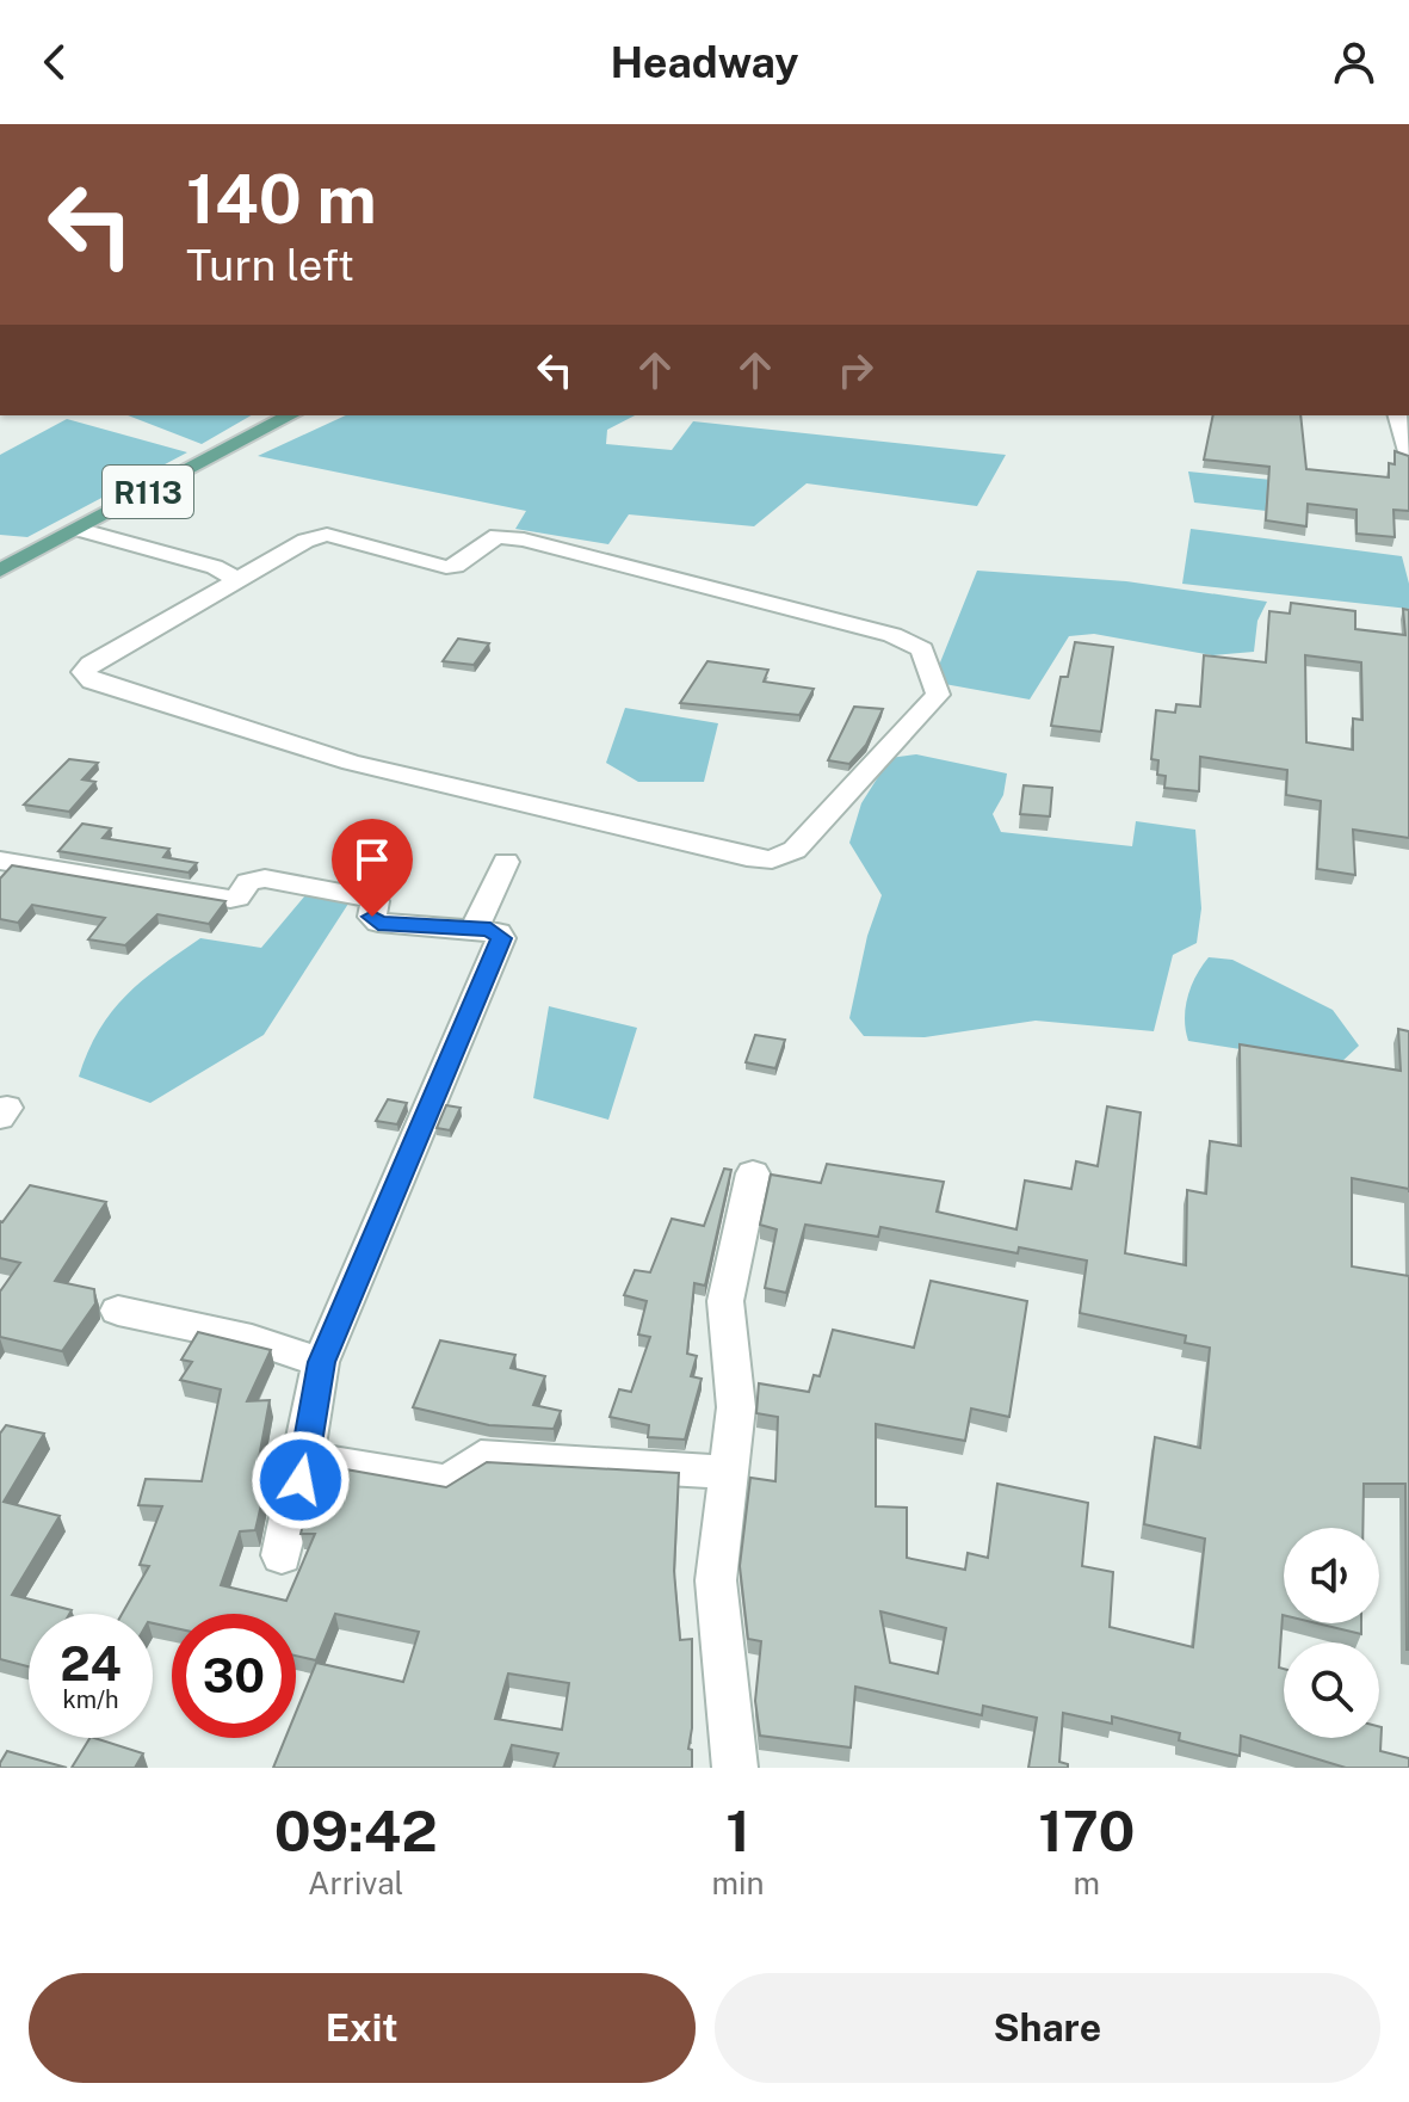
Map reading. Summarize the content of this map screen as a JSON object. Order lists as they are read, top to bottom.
{
  "streets": {
    "main road": ["R113"]
  },
  "page": {
    "header": "Headway",
    "turn": ["140 m", "Turn left"],
    "speed": "24 km/h",
    "limit": "30",
    "eta": [
      "09:42",
      "Arrival",
      "1",
      "min",
      "170",
      "m"
    ],
    "buttons": ["Exit", "Share"]
  }
}
